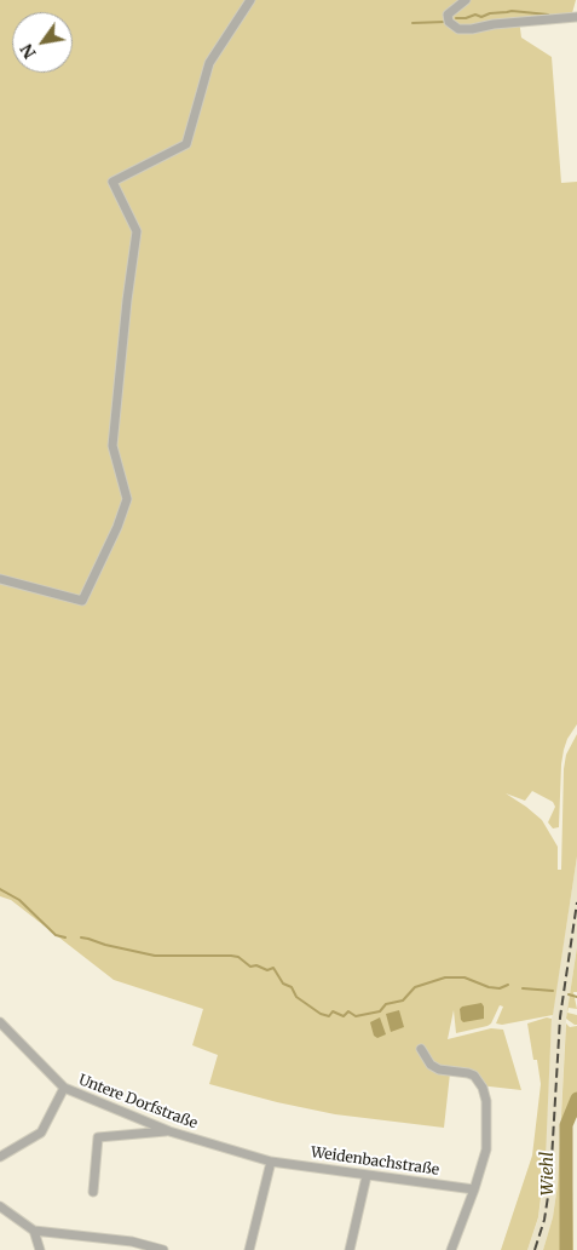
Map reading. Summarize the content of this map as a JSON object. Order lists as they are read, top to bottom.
{
  "streets": {
    "street": ["Untere Dorfstraße", "Weidenbachstraße"]
  },
  "crossings": [
    ["Untere Dorfstraße", "Weidenbachstraße"]
  ],
  "water": ["Wiehl"],
  "north": "bottom left"
}
